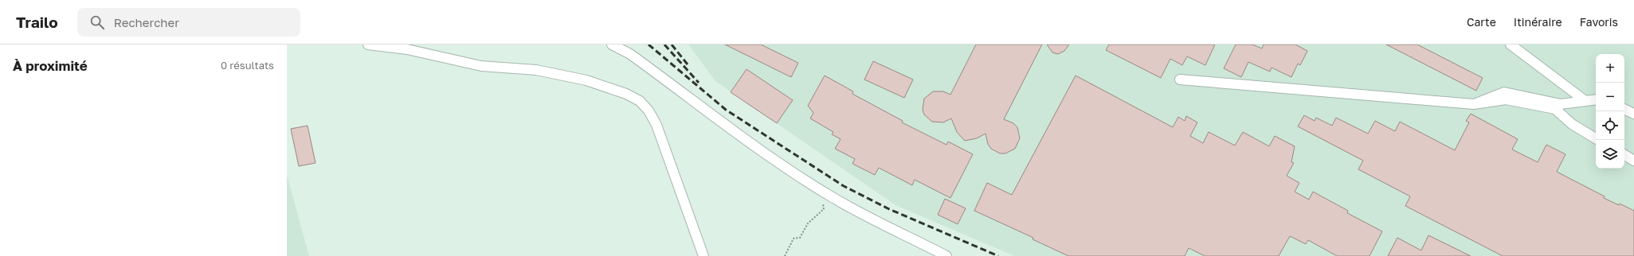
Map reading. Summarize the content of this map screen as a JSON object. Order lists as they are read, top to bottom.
{
  "page": {
    "header": "Trailo",
    "search": "Rechercher",
    "nav": ["Carte", "Itinéraire", "Favoris"],
    "heading": ["À proximité", "0 résultats"],
    "map_buttons": ["+", "−"]
  }
}
